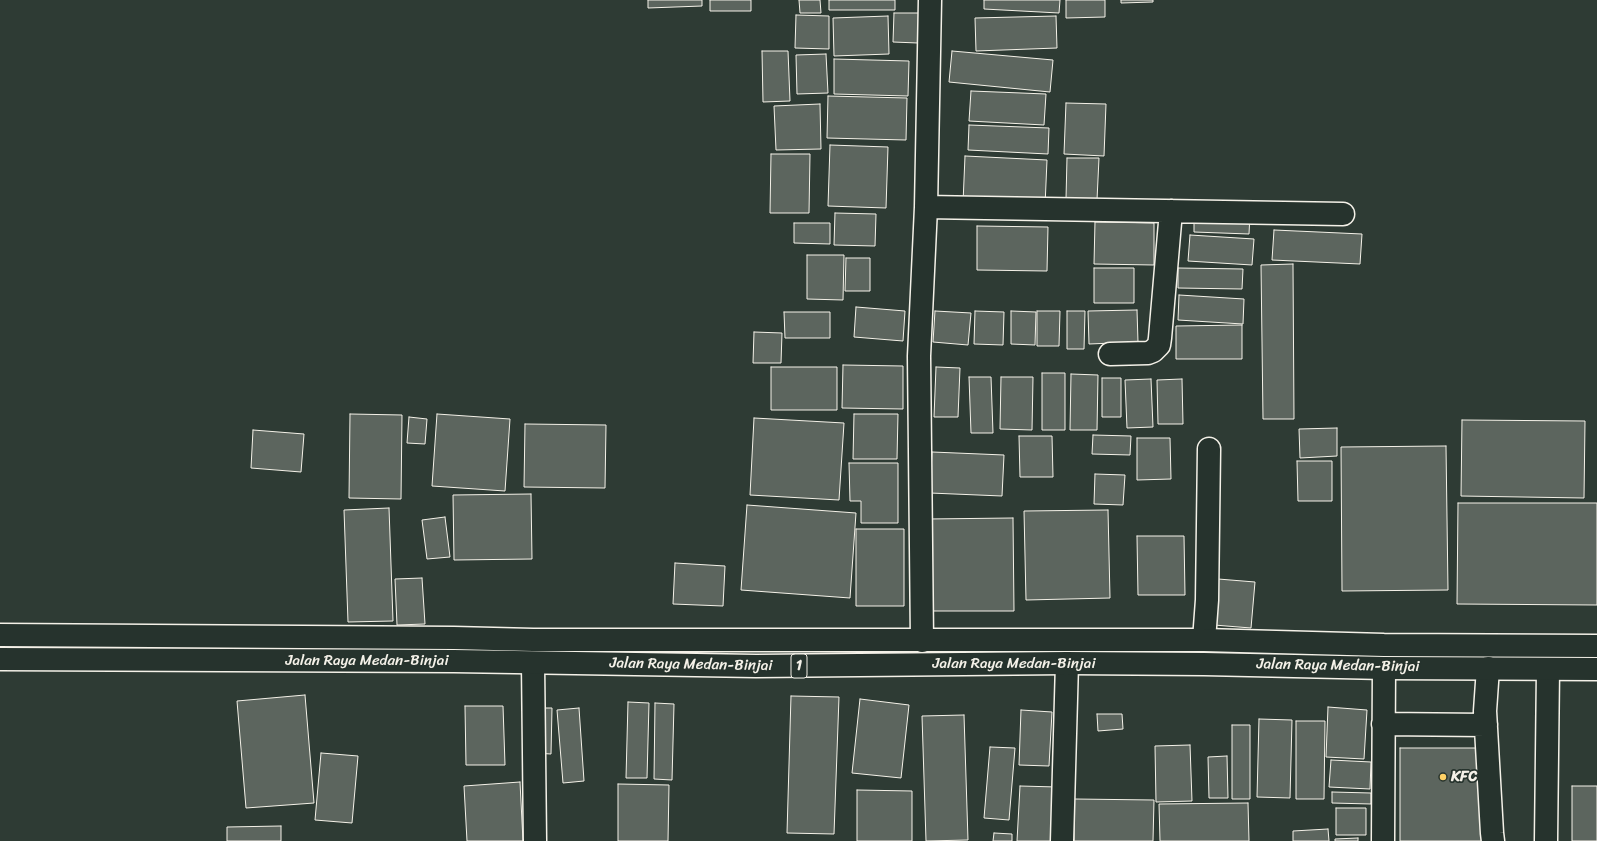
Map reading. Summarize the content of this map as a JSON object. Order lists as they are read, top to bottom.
{
  "streets": {
    "main road": ["Jalan Raya Medan-Binjai", "1"]
  },
  "places": ["KFC"]
}
